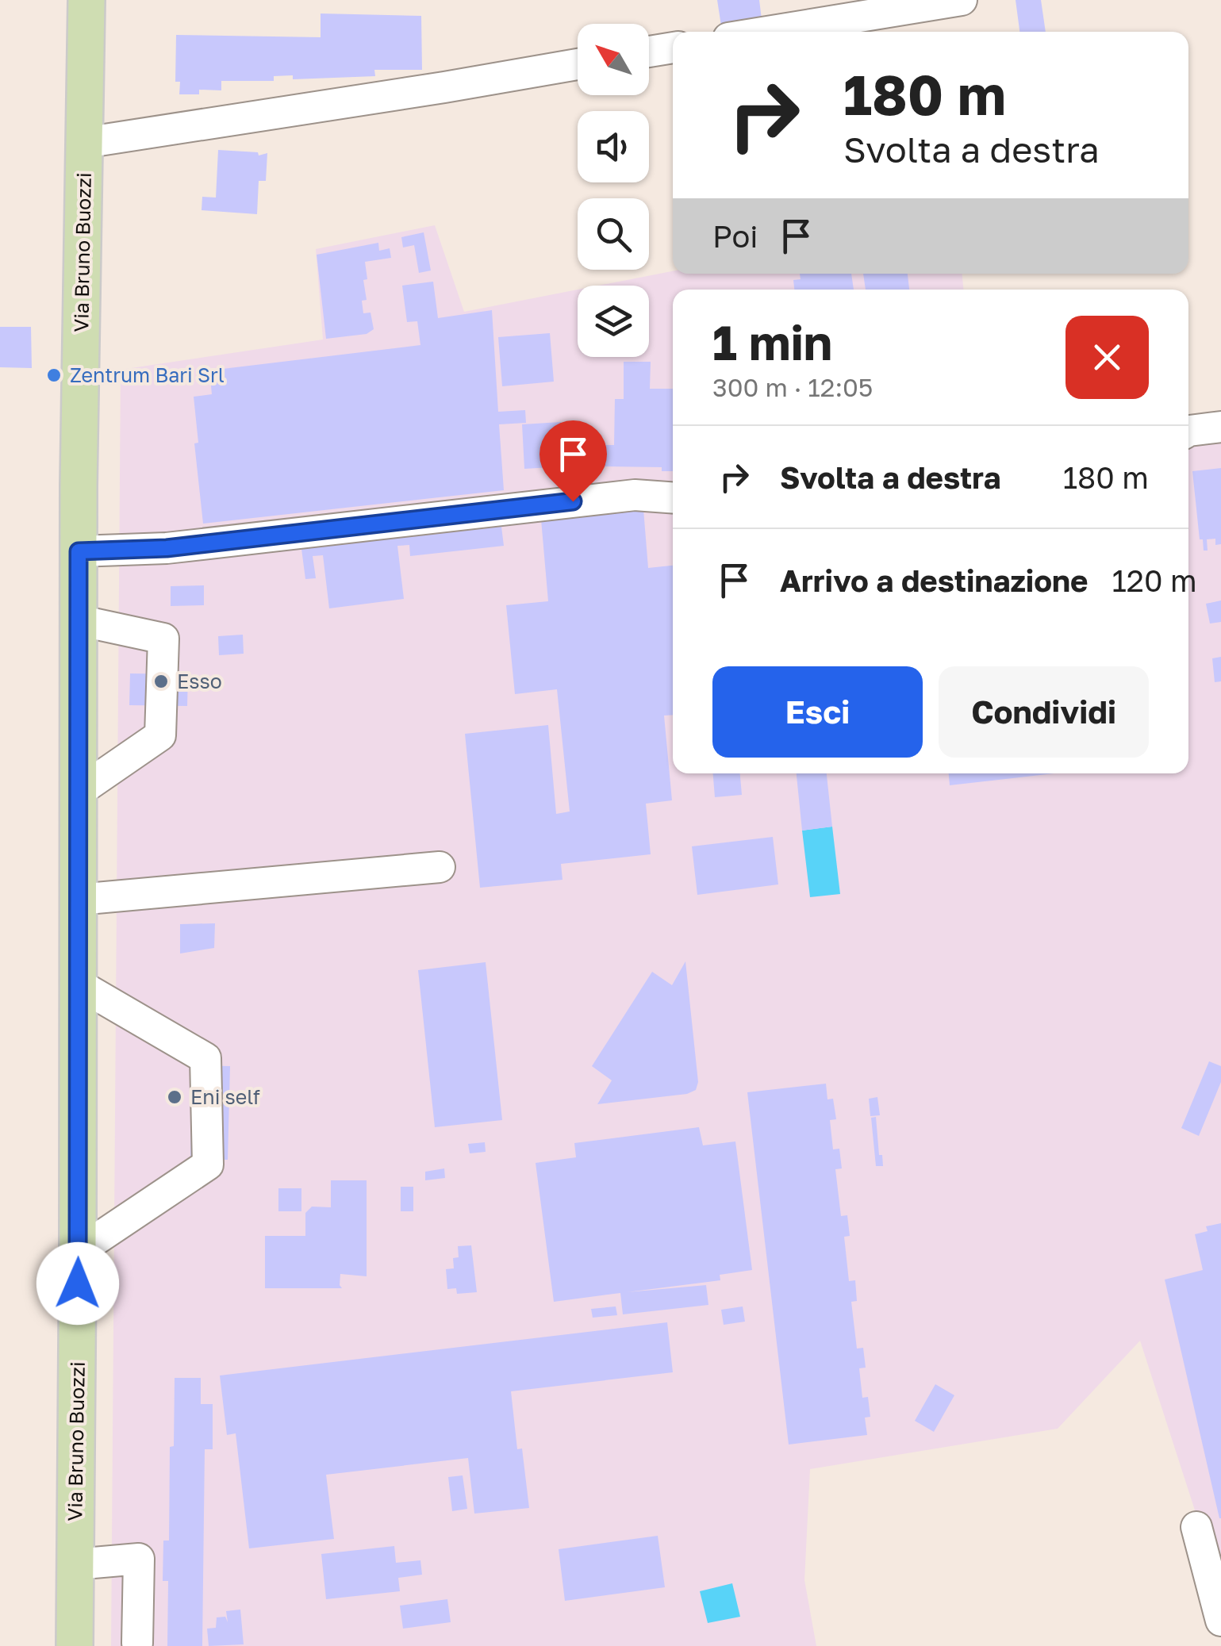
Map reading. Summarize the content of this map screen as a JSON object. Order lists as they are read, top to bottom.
{
  "streets": {
    "main road": ["Via Bruno Buozzi"]
  },
  "places": ["Zentrum Bari Srl", "Esso", "Eni self"],
  "north": "top left",
  "page": {
    "turn": ["180 m", "Svolta a destra"],
    "then": "Poi",
    "heading": ["1 min", "300 m · 12:05"],
    "list": [
      {
        "name": "Svolta a destra",
        "value": "180 m"
      },
      {
        "name": "Arrivo a destinazione",
        "value": "120 m"
      }
    ],
    "buttons": ["Esci", "Condividi"]
  }
}
